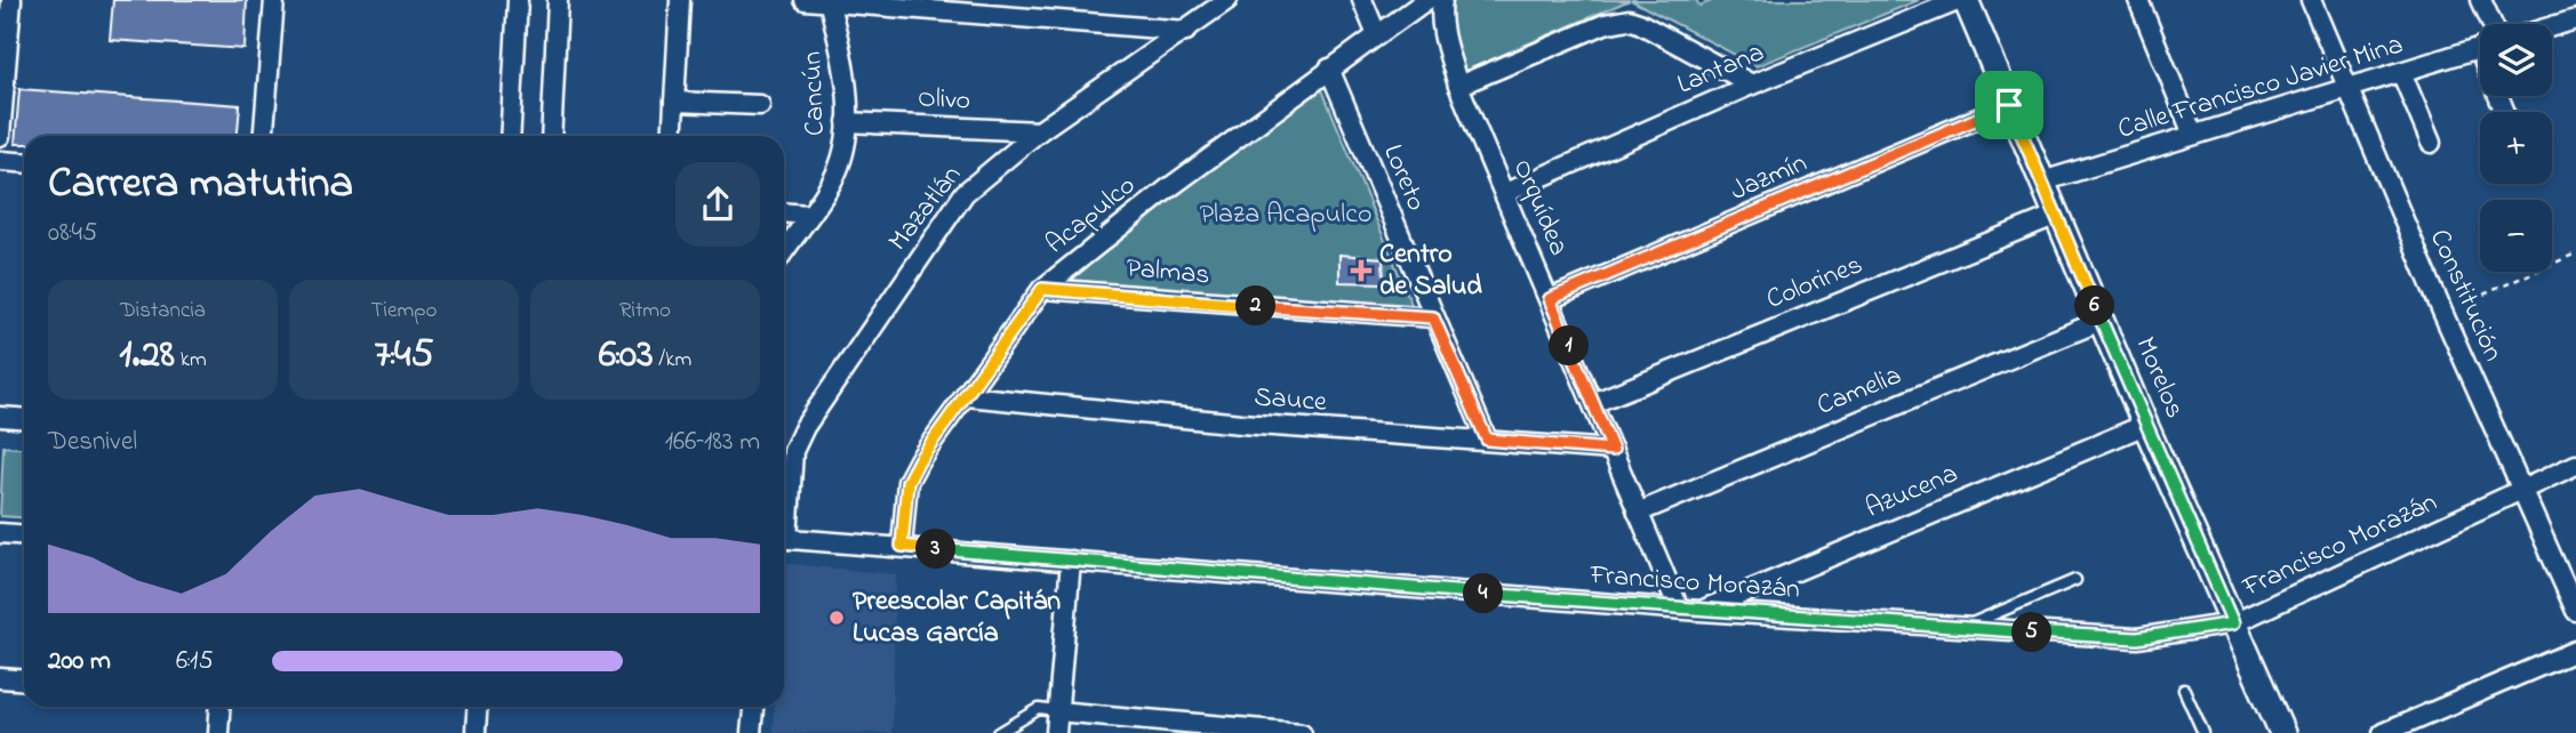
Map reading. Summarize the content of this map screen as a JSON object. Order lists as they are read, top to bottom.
{
  "streets": {
    "street": [
      "Lantana",
      "Calle Francisco Javier Mina",
      "Cancún",
      "Olivo",
      "Loreto",
      "Jazmín",
      "Orquídea",
      "Mazatlán",
      "Acapulco",
      "Palmas",
      "Colorines",
      "Constitución",
      "Morelos",
      "Camelia",
      "Sauce",
      "Azucena",
      "Francisco Morazán"
    ]
  },
  "crossings": [
    ["Lantana", "Orquídea"],
    ["Lantana", "Morelos"],
    ["Calle Francisco Javier Mina", "Constitución"],
    ["Calle Francisco Javier Mina", "Morelos"],
    ["Cancún", "Olivo"],
    ["Olivo", "Mazatlán"],
    ["Loreto", "Acapulco"],
    ["Loreto", "Palmas"],
    ["Loreto", "Sauce"],
    ["Jazmín", "Orquídea"],
    ["Jazmín", "Morelos"],
    ["Orquídea", "Colorines"],
    ["Orquídea", "Camelia"],
    ["Orquídea", "Sauce"],
    ["Orquídea", "Francisco Morazán"],
    ["Acapulco", "Palmas"],
    ["Acapulco", "Sauce"],
    ["Acapulco", "Francisco Morazán"],
    ["Colorines", "Morelos"],
    ["Constitución", "Francisco Morazán"],
    ["Morelos", "Camelia"],
    ["Morelos", "Azucena"],
    ["Morelos", "Francisco Morazán"],
    ["Azucena", "Francisco Morazán"]
  ],
  "parks": ["Plaza Acapulco"],
  "places": {
    "health": ["Centro de Salud"],
    "other": ["Preescolar Capitán Lucas García"]
  },
  "page": {
    "map_buttons": ["+", "−"],
    "heading": ["Carrera matutina", "08:45"],
    "stats": [
      ["Distancia", "1.28 km"],
      ["Tiempo", "7:45"],
      ["Ritmo", "6:03 /km"]
    ],
    "pins": [
      "2",
      "6",
      "1",
      "3",
      "4",
      "5"
    ],
    "chart": ["Desnivel", "166–183 m"],
    "list": [
      {
        "name": "200 m",
        "note": "6:15"
      }
    ]
  }
}
